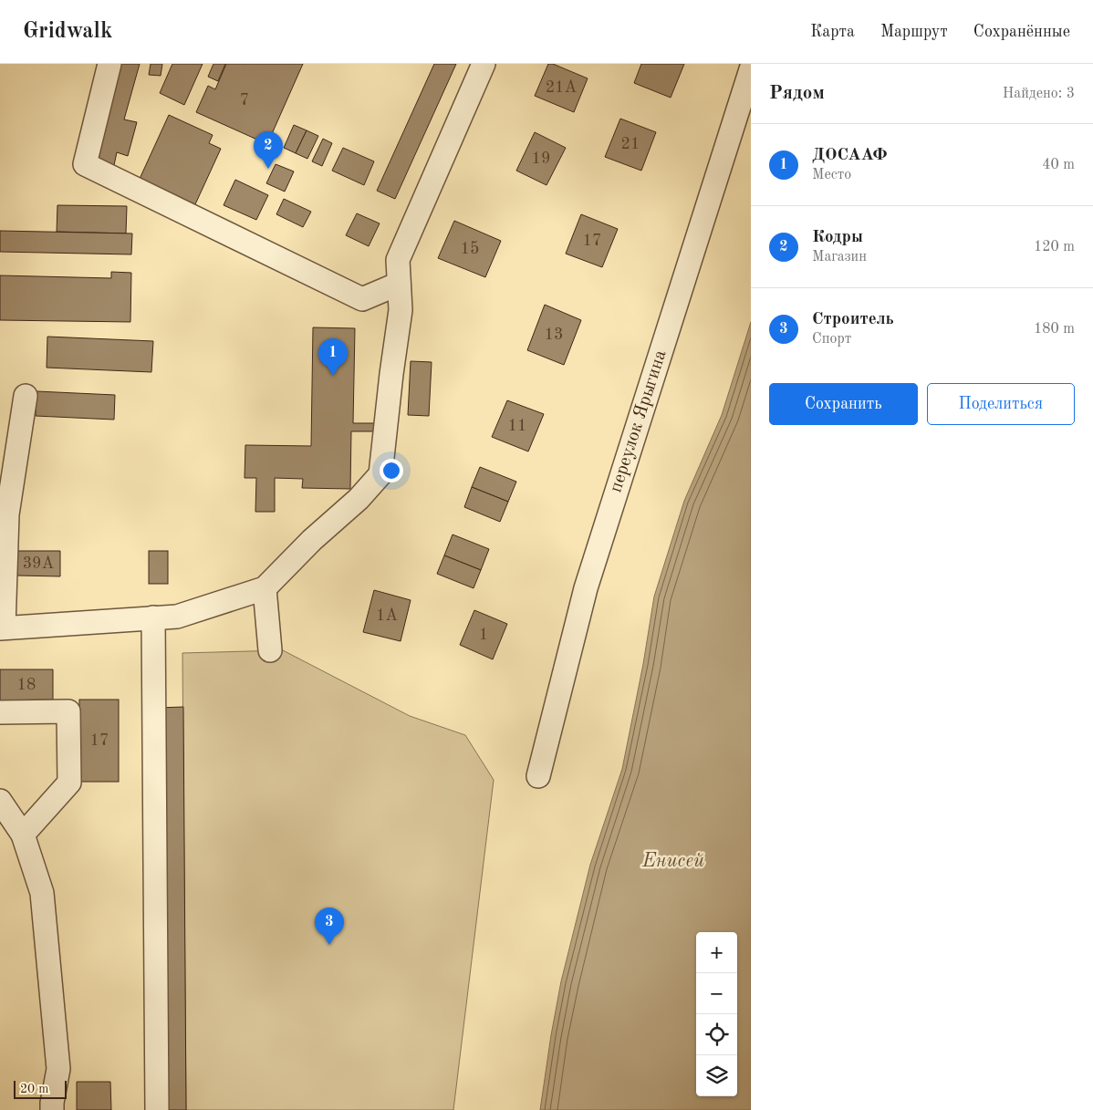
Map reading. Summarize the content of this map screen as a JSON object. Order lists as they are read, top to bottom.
{
  "streets": {
    "street": ["переулок Ярыгина"]
  },
  "water": ["Енисей"],
  "house_numbers": [
    "21А",
    "7",
    "21",
    "19",
    "17",
    "15",
    "13",
    "11",
    "39А",
    "1А",
    "1",
    "18",
    "17"
  ],
  "scale_bar": "20 m",
  "page": {
    "header": "Gridwalk",
    "nav": ["Карта", "Маршрут", "Сохранённые"],
    "heading": ["Рядом", "Найдено: 3"],
    "list": [
      {
        "mark": "1",
        "name": "ДОСААФ",
        "note": "Место",
        "value": "40 m"
      },
      {
        "mark": "2",
        "name": "Кодры",
        "note": "Магазин",
        "value": "120 m"
      },
      {
        "mark": "3",
        "name": "Строитель",
        "note": "Спорт",
        "value": "180 m"
      }
    ],
    "pins": ["2", "1", "3"],
    "buttons": ["Сохранить", "Поделиться"],
    "map_buttons": ["+", "−"],
    "scale": "20 m"
  }
}
